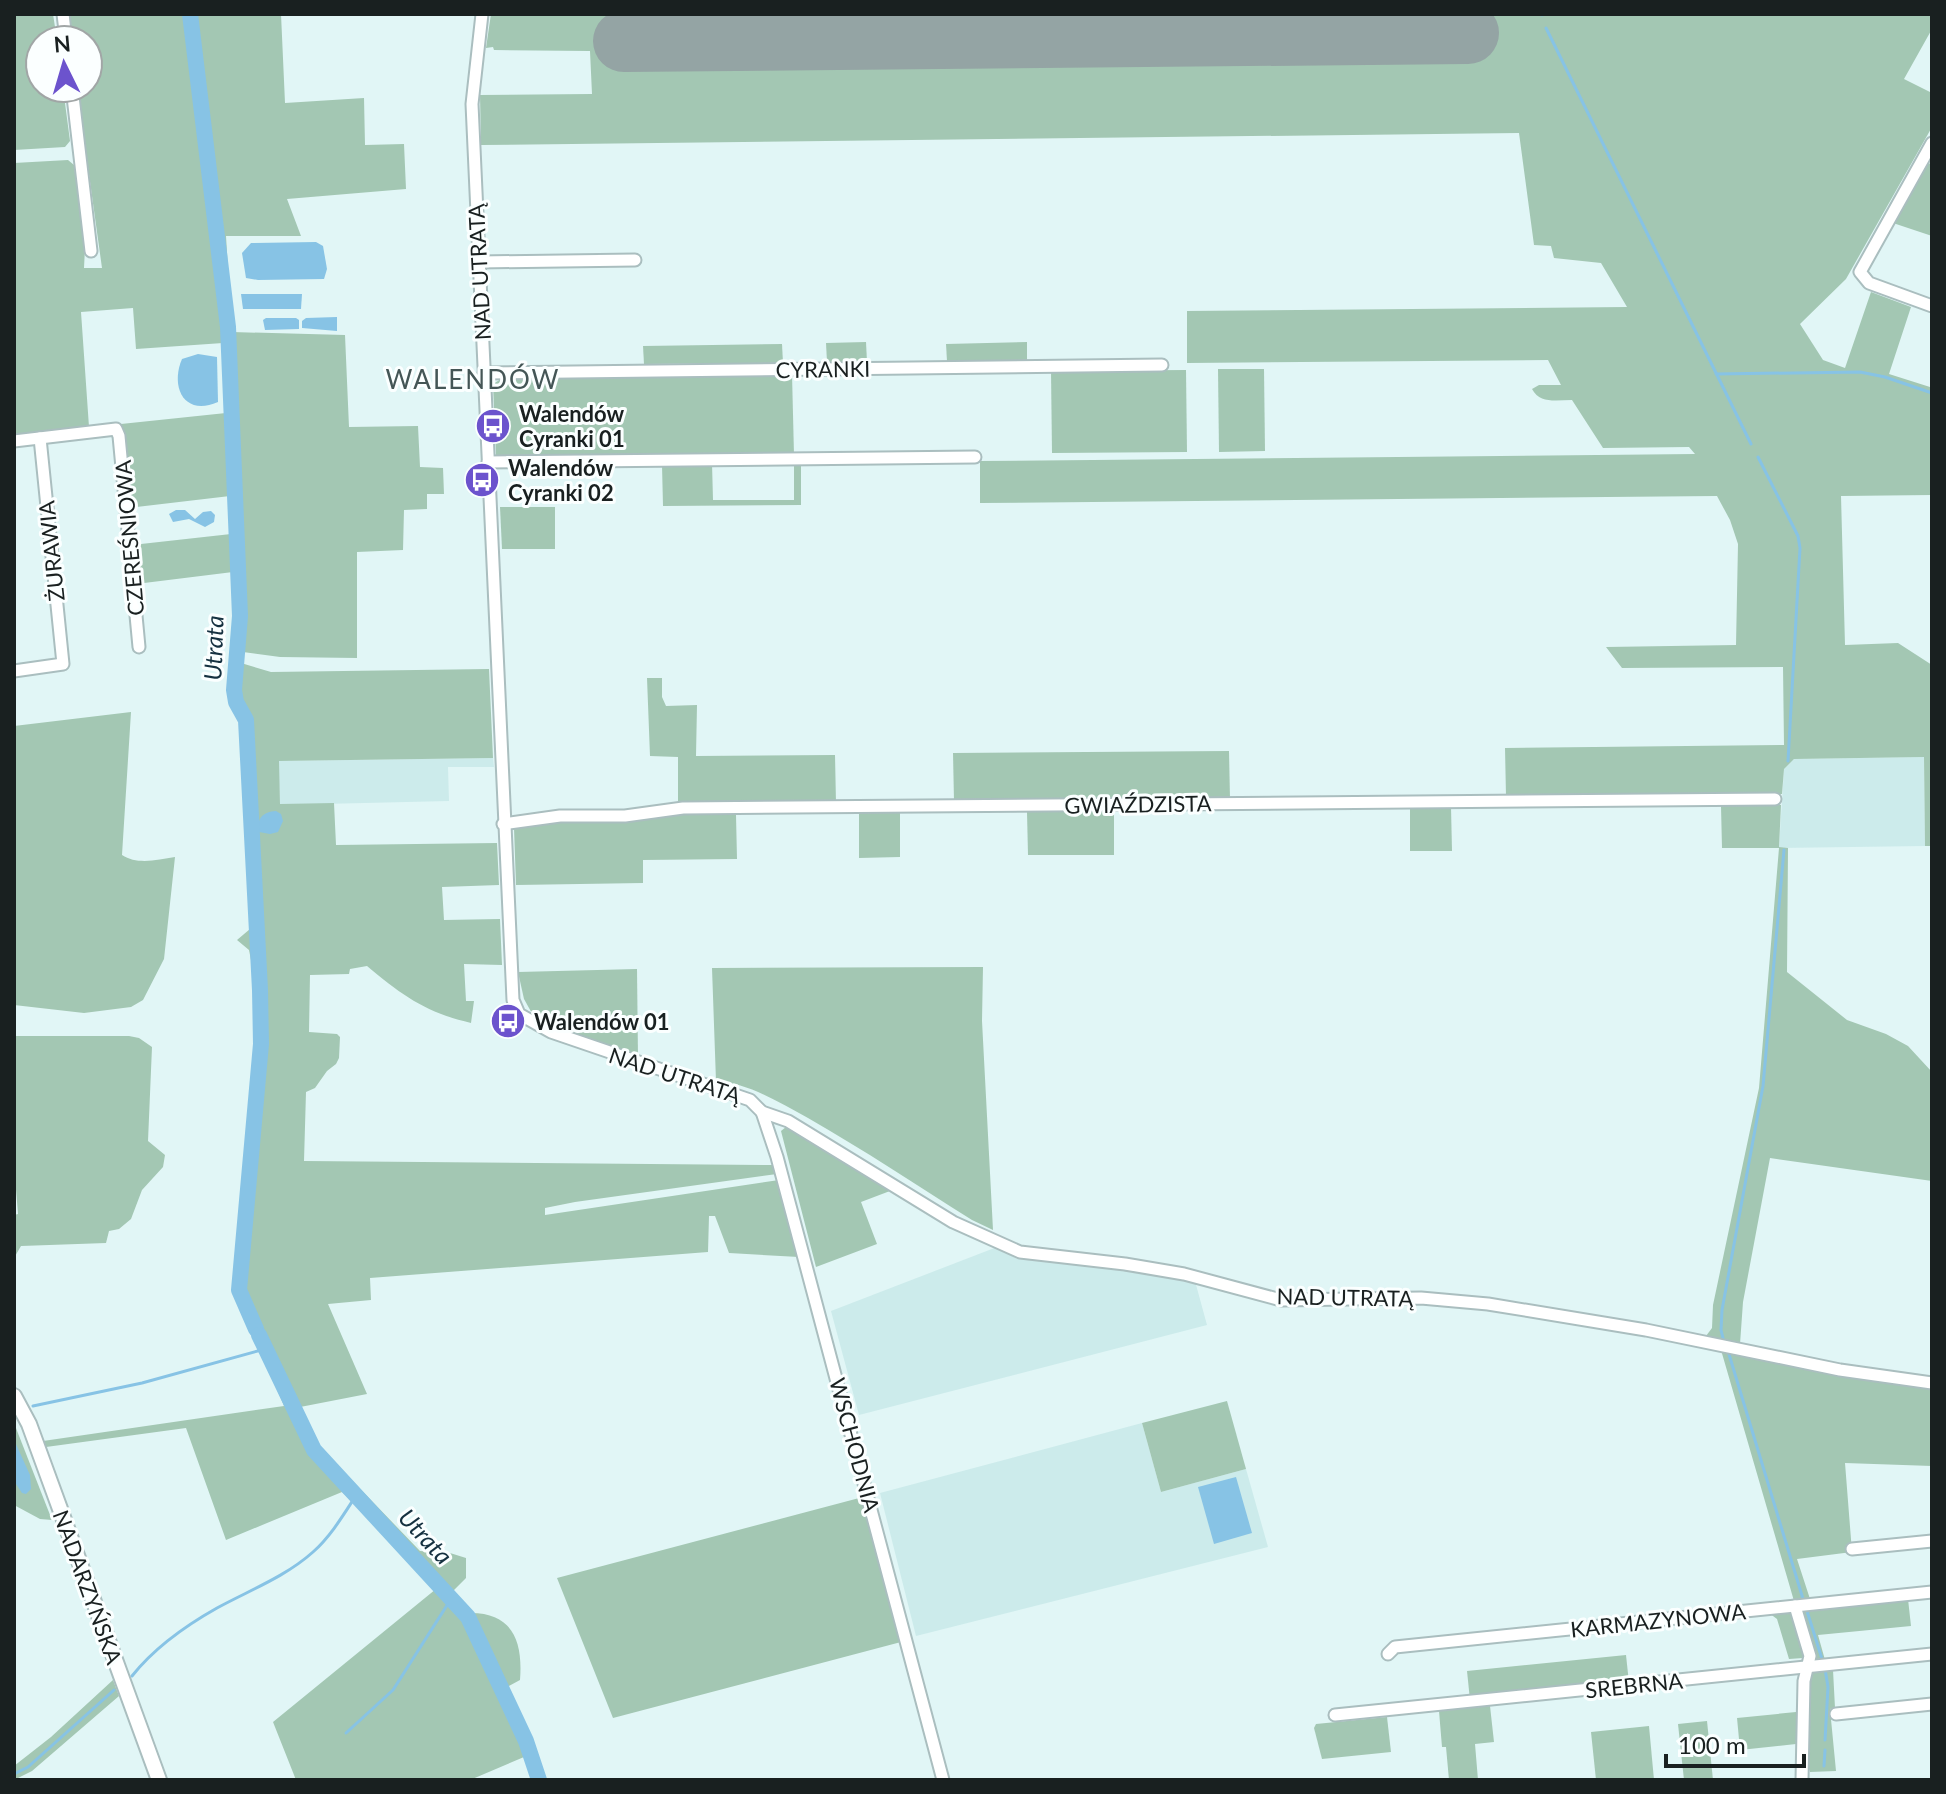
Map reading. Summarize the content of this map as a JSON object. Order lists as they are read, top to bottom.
{
  "streets": {
    "street": [
      "NAD UTRATĄ",
      "CYRANKI",
      "CZEREŚNIOWA",
      "ŻURAWIA",
      "GWIAŹDZISTA",
      "WSCHODNIA",
      "NADARZYŃSKA",
      "KARMAZYNOWA",
      "SREBRNA"
    ]
  },
  "crossings": [
    ["NAD UTRATĄ", "CYRANKI"],
    ["NAD UTRATĄ", "GWIAŹDZISTA"],
    ["NAD UTRATĄ", "WSCHODNIA"],
    ["CZEREŚNIOWA", "ŻURAWIA"]
  ],
  "districts": ["WALENDÓW"],
  "water": ["Utrata"],
  "places": {
    "bus stop": ["Walendów Cyranki 01", "Walendów Cyranki 02", "Walendów 01"]
  },
  "scale_bar": "100 m",
  "north": "top"
}
